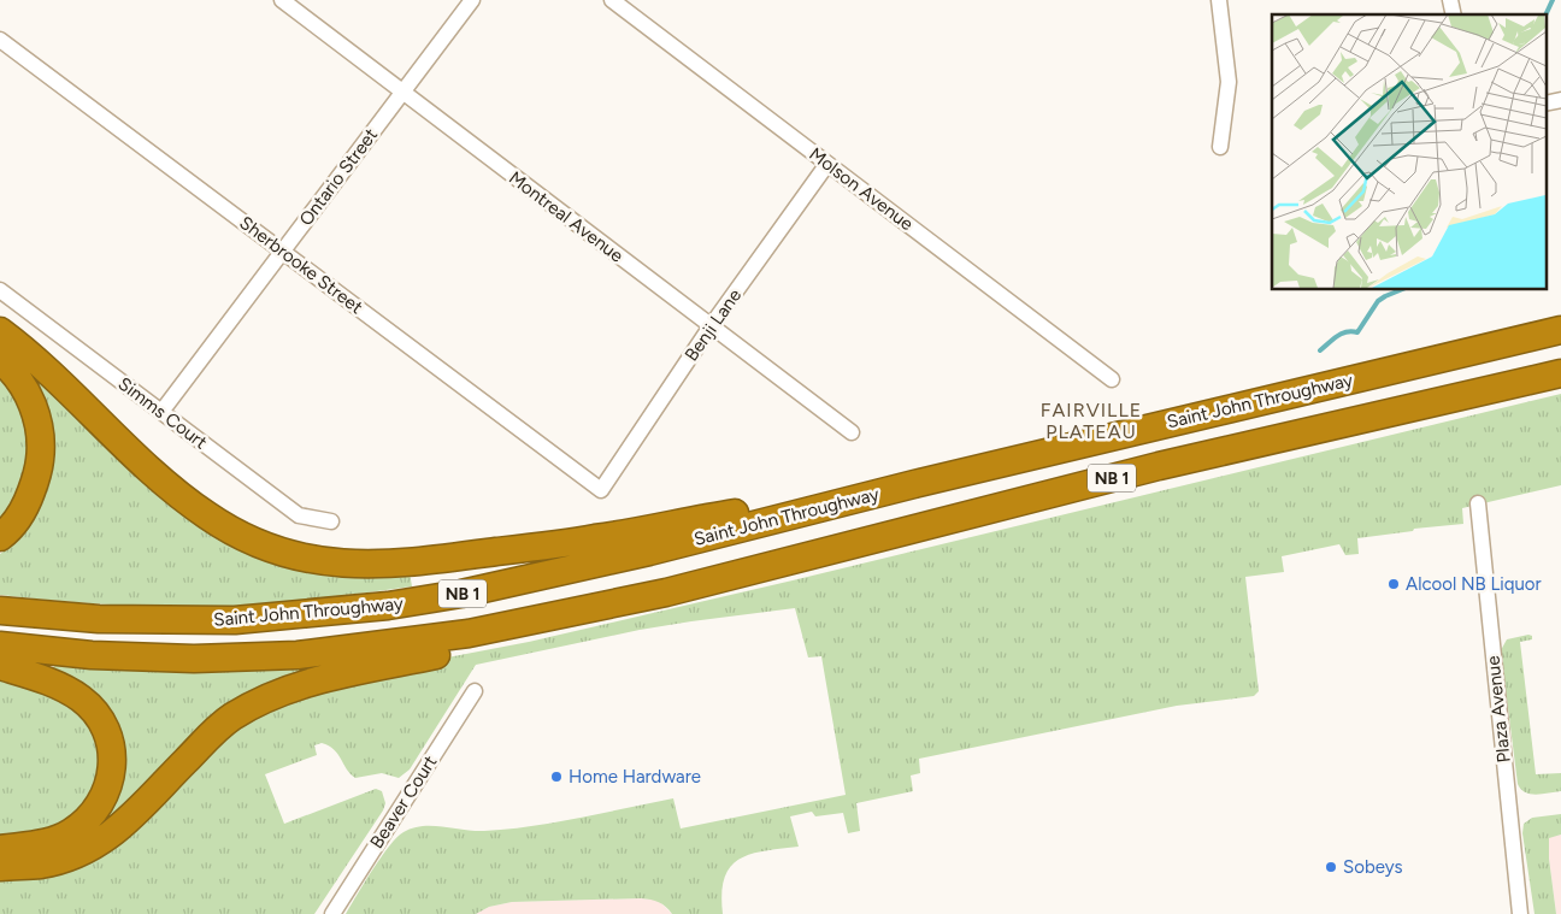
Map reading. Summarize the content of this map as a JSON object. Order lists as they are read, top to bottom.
{
  "streets": {
    "highway": ["Saint John Throughway", "NB 1"],
    "street": [
      "Ontario Street",
      "Molson Avenue",
      "Montreal Avenue",
      "Sherbrooke Street",
      "Benji Lane",
      "Simms Court",
      "Plaza Avenue",
      "Beaver Court"
    ]
  },
  "crossings": [
    ["Ontario Street", "Montreal Avenue"],
    ["Ontario Street", "Sherbrooke Street"],
    ["Ontario Street", "Simms Court"],
    ["Molson Avenue", "Benji Lane"],
    ["Montreal Avenue", "Benji Lane"],
    ["Sherbrooke Street", "Benji Lane"]
  ],
  "districts": ["FAIRVILLE PLATEAU"],
  "places": ["Alcool NB Liquor", "Home Hardware", "Sobeys"]
}
